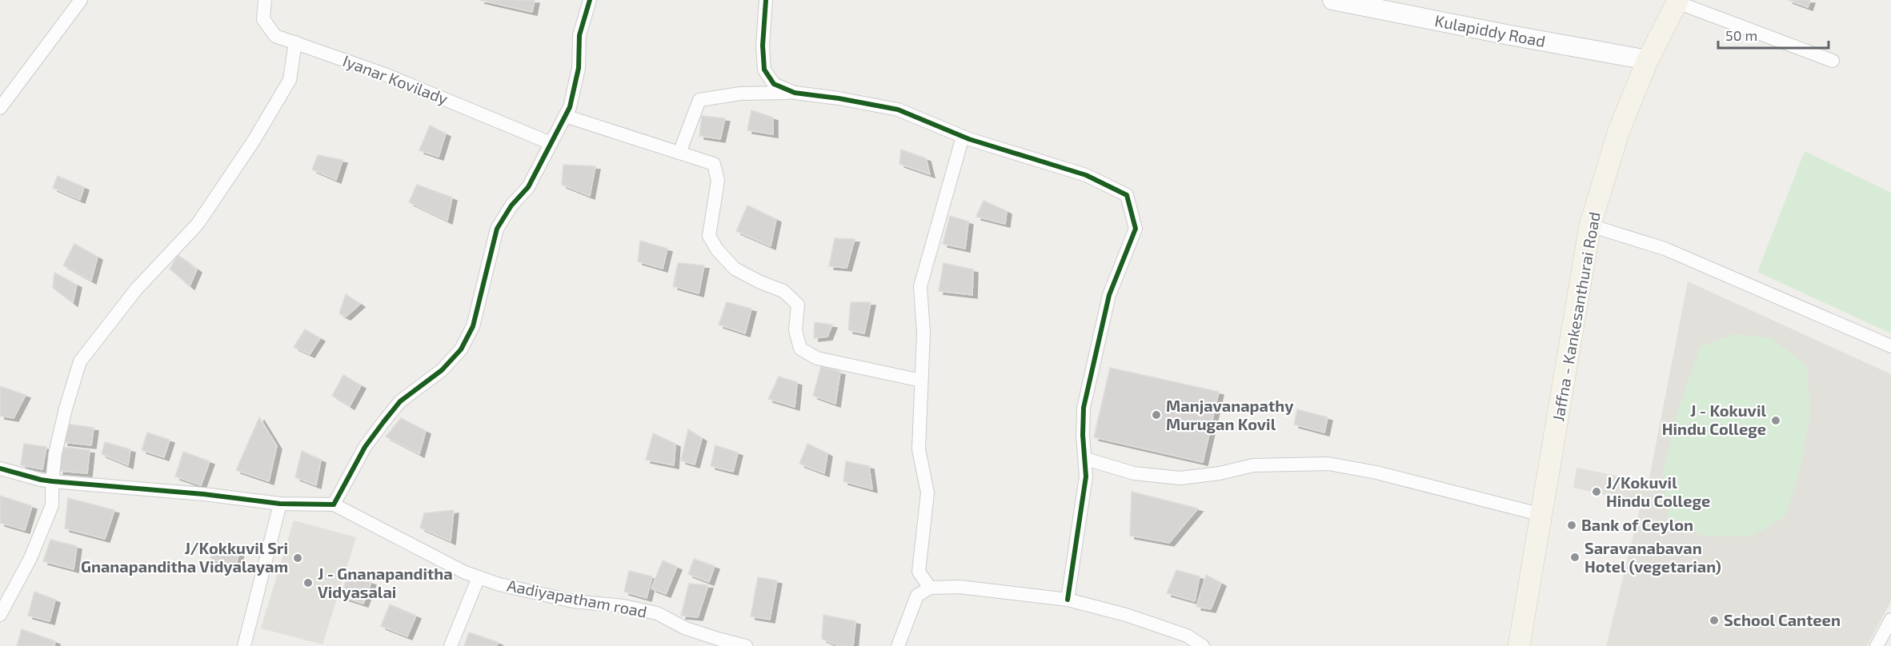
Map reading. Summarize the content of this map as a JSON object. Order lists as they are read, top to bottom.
{
  "streets": {
    "main road": ["Kulapiddy Road", "Jaffna - Kankesanthurai Road"],
    "street": ["Iyanar Kovilady", "Aadiyapatham road"]
  },
  "crossings": [
    ["Kulapiddy Road", "Jaffna - Kankesanthurai Road"]
  ],
  "places": [
    "Manjavanapathy Murugan Kovil",
    "J - Kokuvil Hindu College",
    "J/Kokuvil Hindu College",
    "Bank of Ceylon",
    "Saravanabavan Hotel (vegetarian)",
    "J/Kokkuvil Sri Gnanapanditha Vidyalayam",
    "J - Gnanapanditha Vidyasalai",
    "School Canteen"
  ],
  "scale_bar": "50 m"
}
